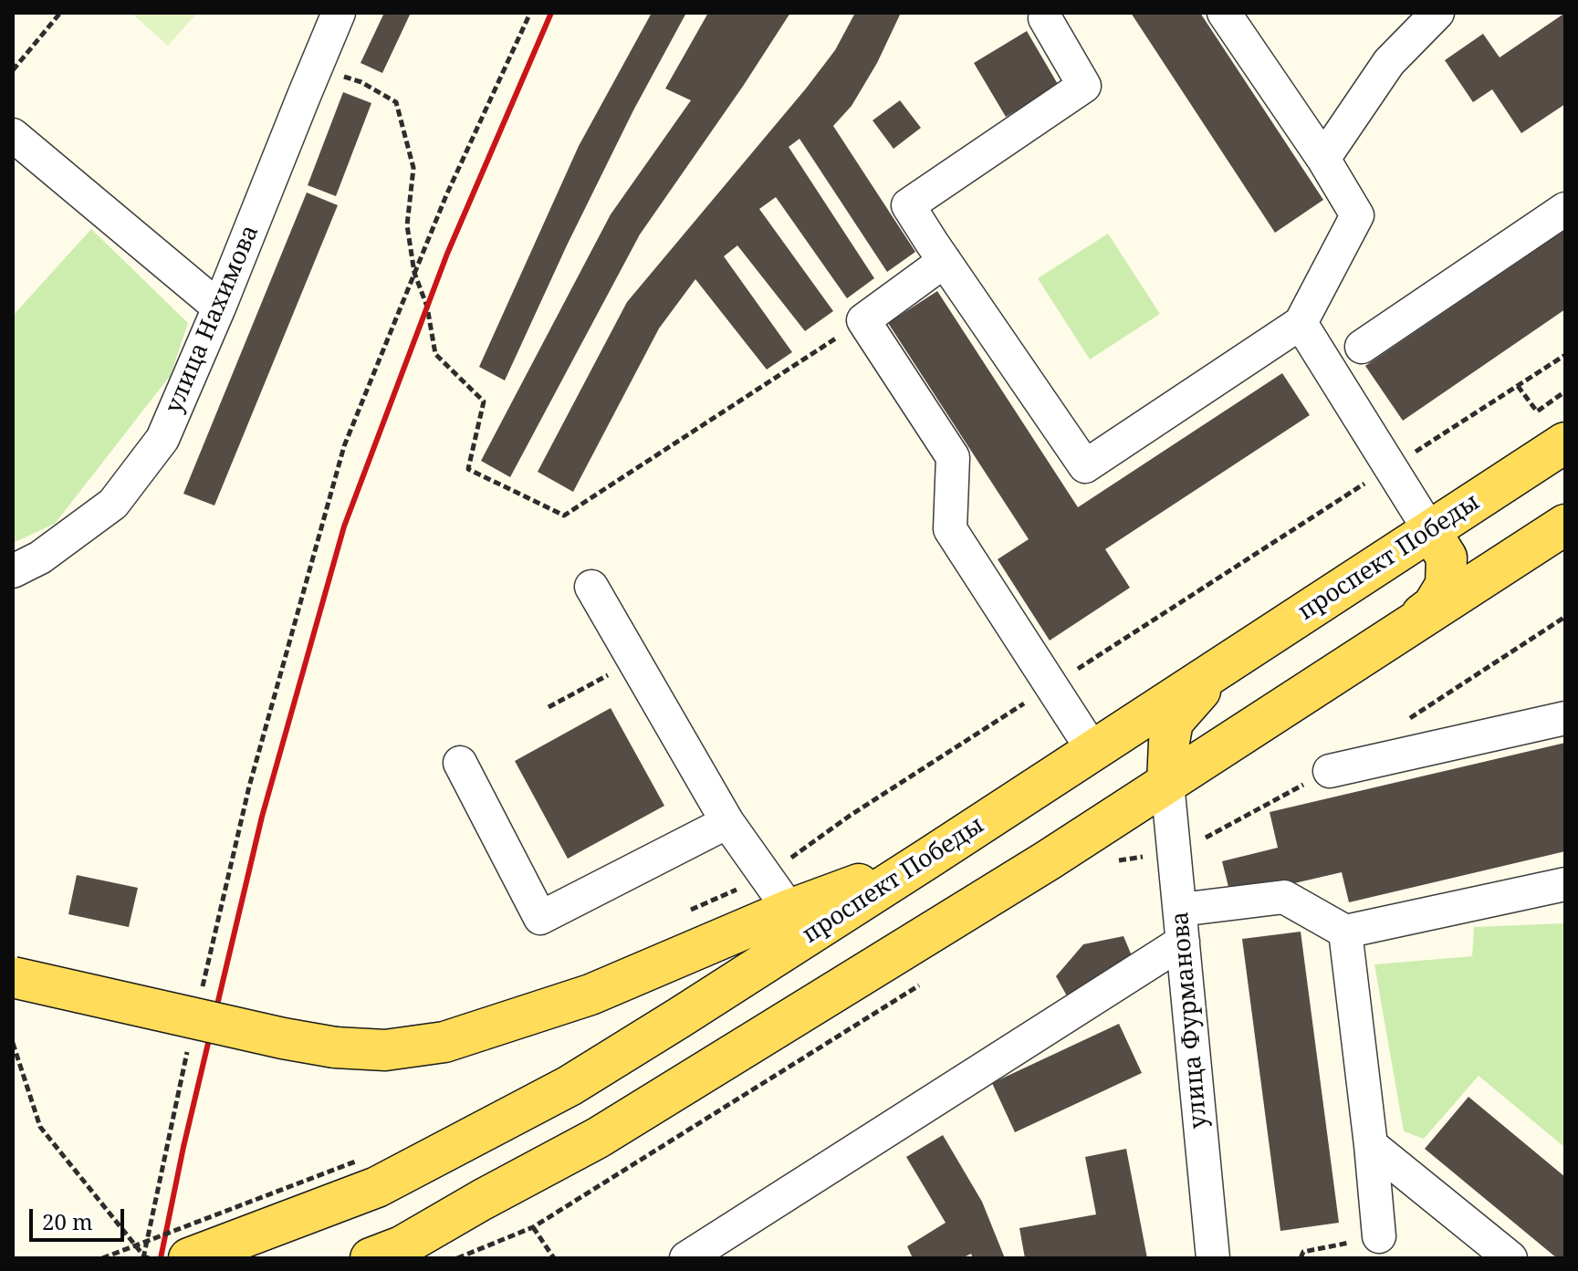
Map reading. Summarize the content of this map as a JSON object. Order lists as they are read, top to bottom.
{
  "streets": {
    "main road": ["проспект Победы"],
    "street": ["улица Нахимова", "улица Фурманова"]
  },
  "scale_bar": "20 m"
}
